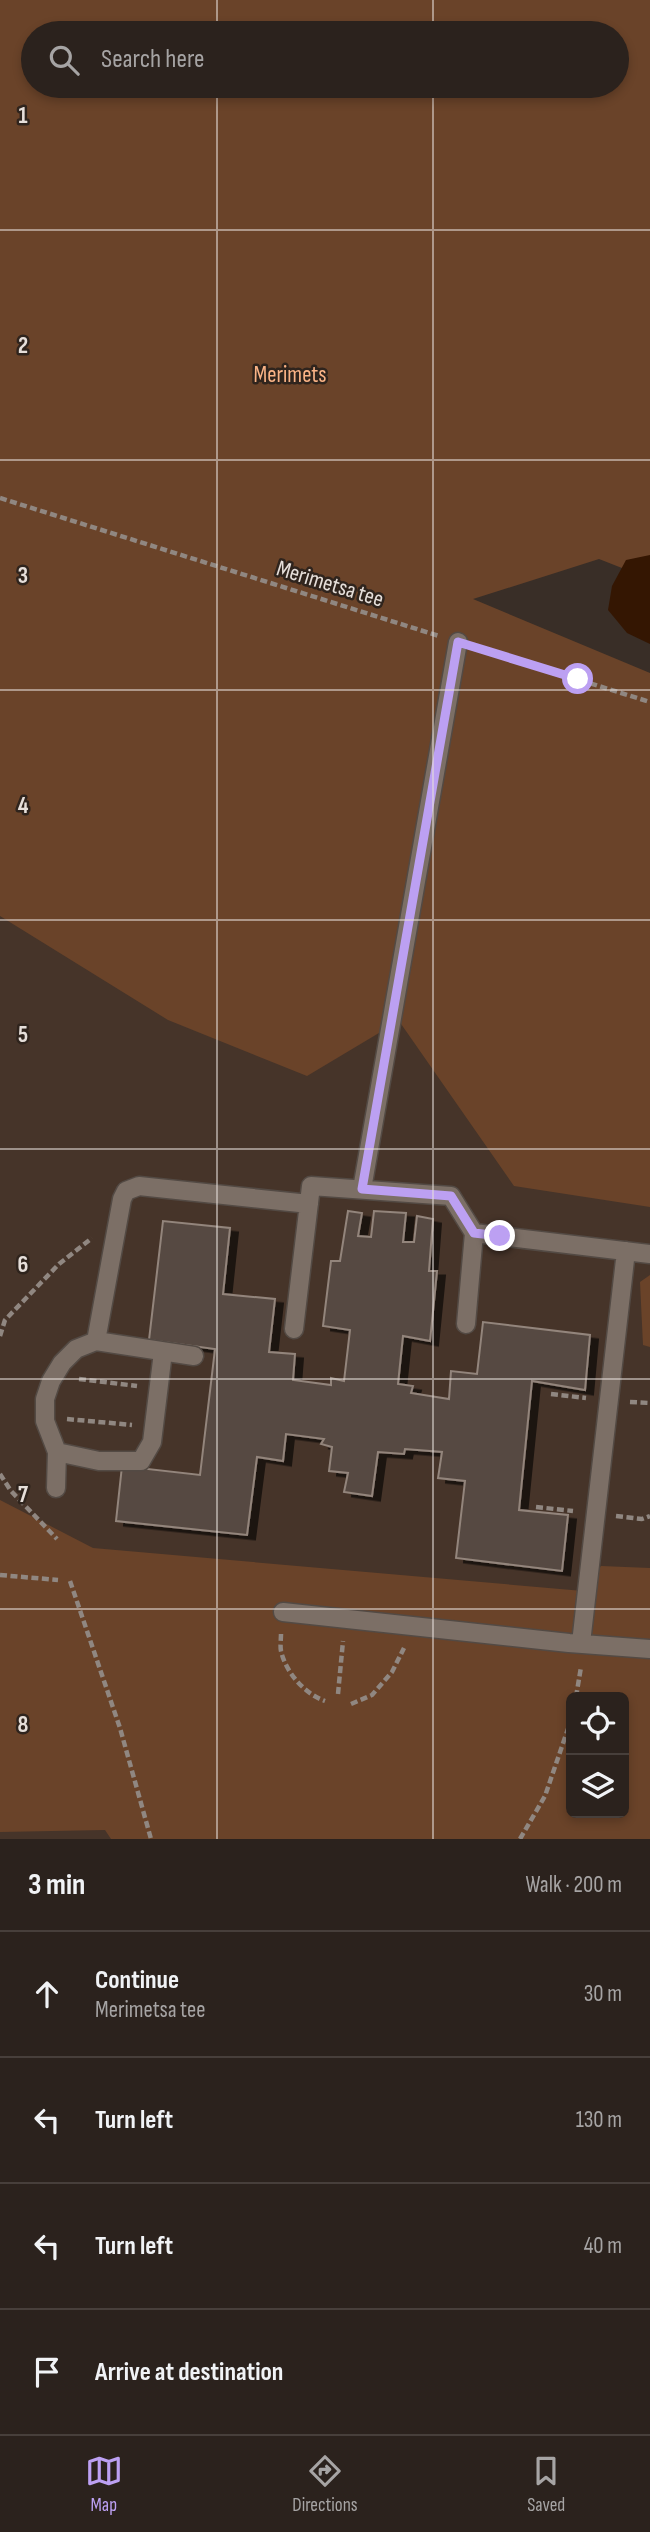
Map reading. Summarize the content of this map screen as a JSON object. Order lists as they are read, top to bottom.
{
  "streets": {
    "path": ["Merimetsa tee"]
  },
  "parks": ["Merimets"],
  "page": {
    "search": "Search here",
    "heading": ["3 min", "Walk · 200 m"],
    "list": [
      ["Continue", "Merimetsa tee", "30 m"],
      ["Turn left", "130 m"],
      ["Turn left", "40 m"],
      "Arrive at destination"
    ],
    "nav": ["Map", "Directions", "Saved"]
  },
  "grid": {
    "rows": [
      "1",
      "2",
      "3",
      "4",
      "5",
      "6",
      "7",
      "8"
    ]
  }
}
